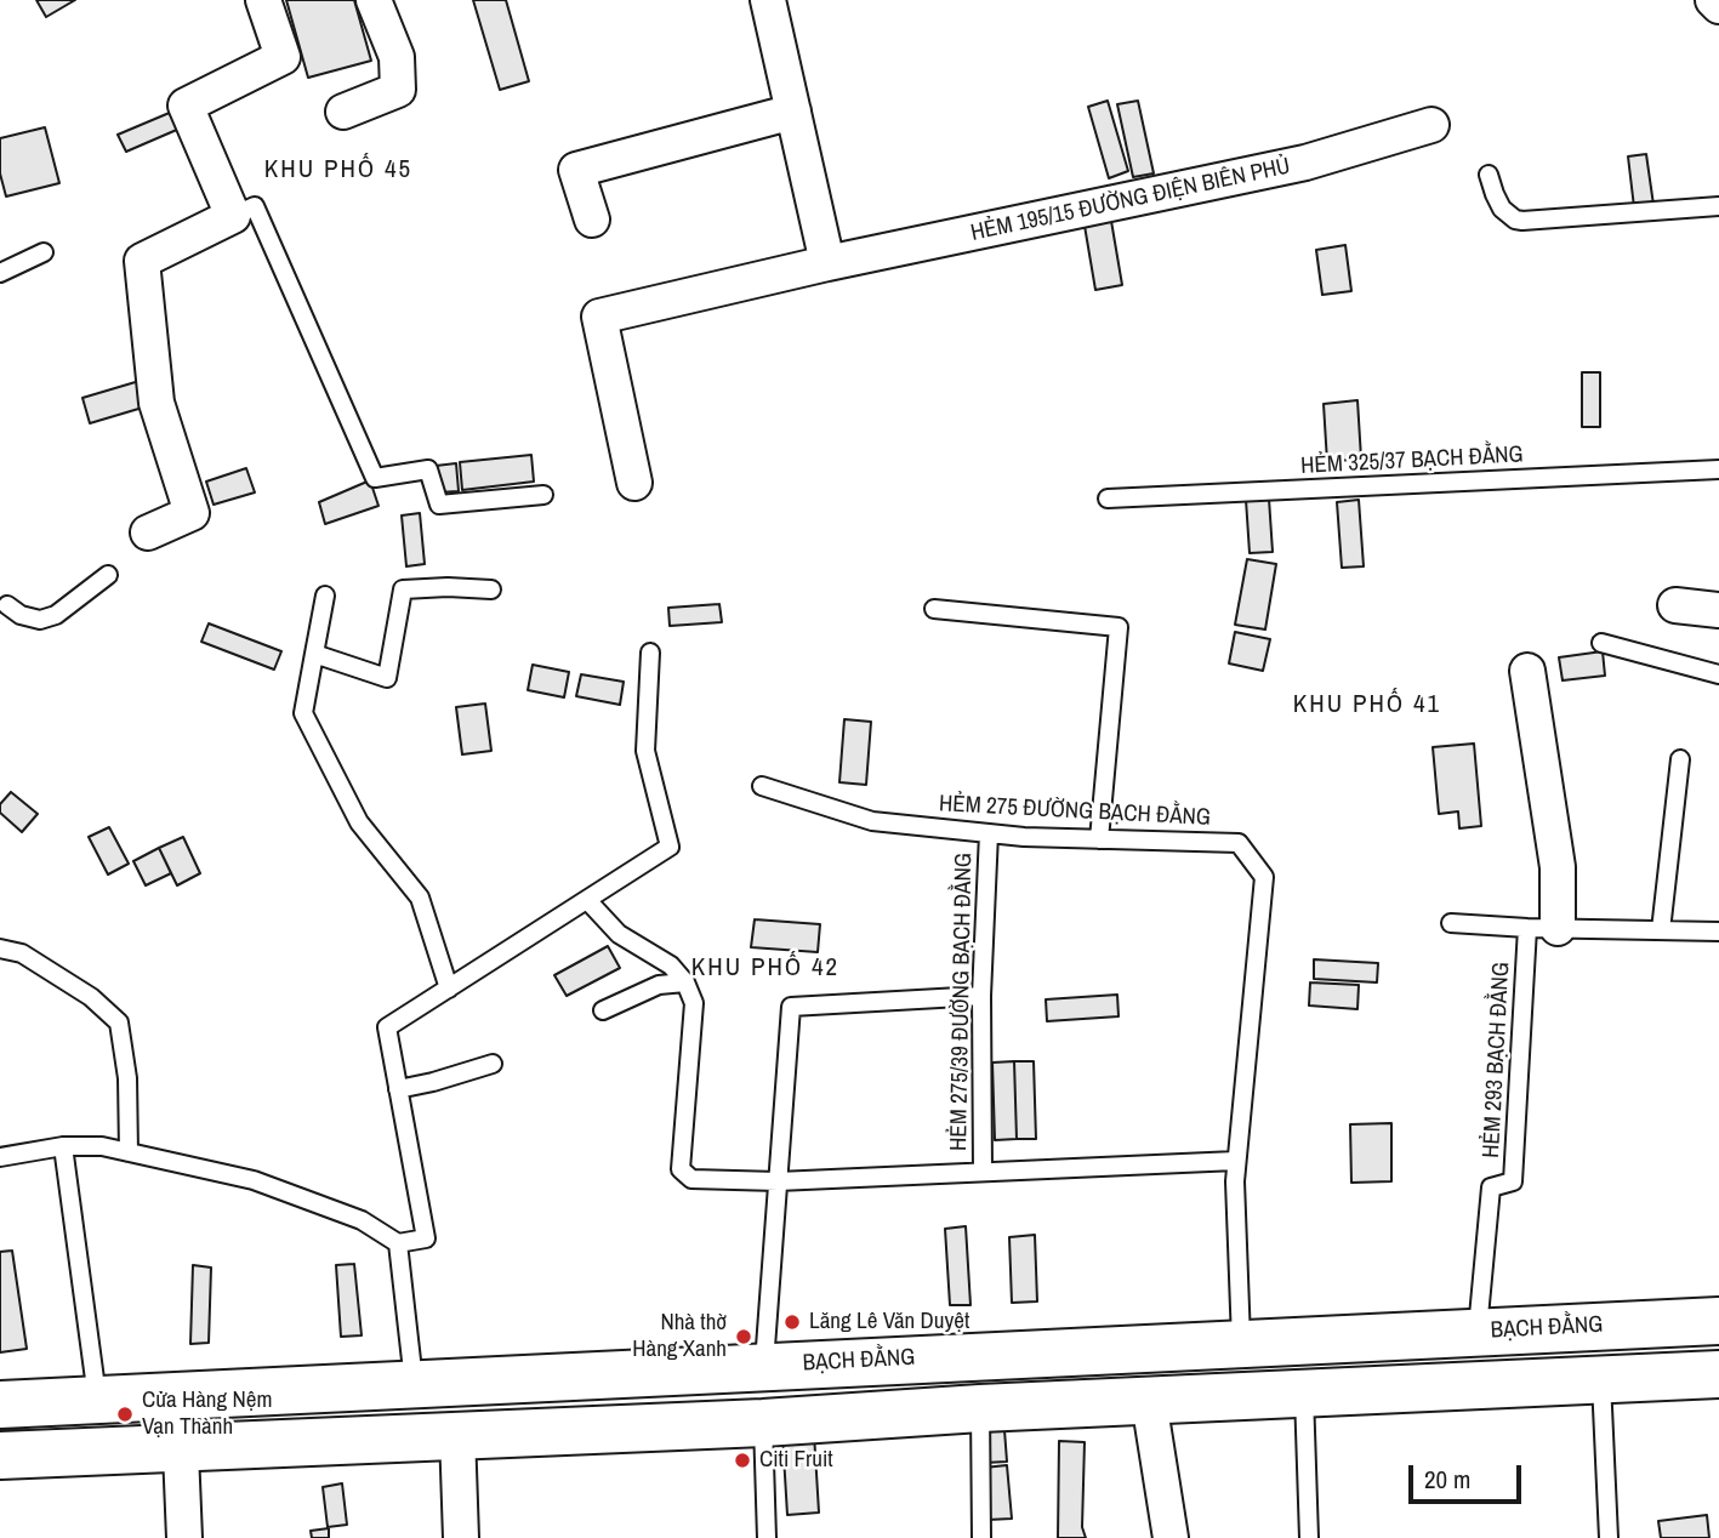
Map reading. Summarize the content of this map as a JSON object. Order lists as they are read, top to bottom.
{
  "streets": {
    "main road": ["BẠCH ĐẰNG"],
    "street": ["HẺM 195/15 ĐƯỜNG ĐIỆN BIÊN PHỦ"],
    "lane": [
      "HẺM 325/37 BẠCH ĐẰNG",
      "HẺM 275 ĐƯỜNG BẠCH ĐẰNG",
      "HẺM 275/39 ĐƯỜNG BẠCH ĐẰNG",
      "HẺM 293 BẠCH ĐẰNG"
    ]
  },
  "crossings": [
    ["HẺM 275 ĐƯỜNG BẠCH ĐẰNG", "HẺM 275/39 ĐƯỜNG BẠCH ĐẰNG"],
    ["HẺM 275 ĐƯỜNG BẠCH ĐẰNG", "BẠCH ĐẰNG"],
    ["HẺM 293 BẠCH ĐẰNG", "BẠCH ĐẰNG"]
  ],
  "districts": ["KHU PHỐ 45", "KHU PHỐ 41", "KHU PHỐ 42"],
  "places": [
    "Lăng Lê Văn Duyệt",
    "Nhà thờ Hàng Xanh",
    "Cửa Hàng Nệm Vạn Thành",
    "Citi Fruit"
  ],
  "scale_bar": "20 m"
}
